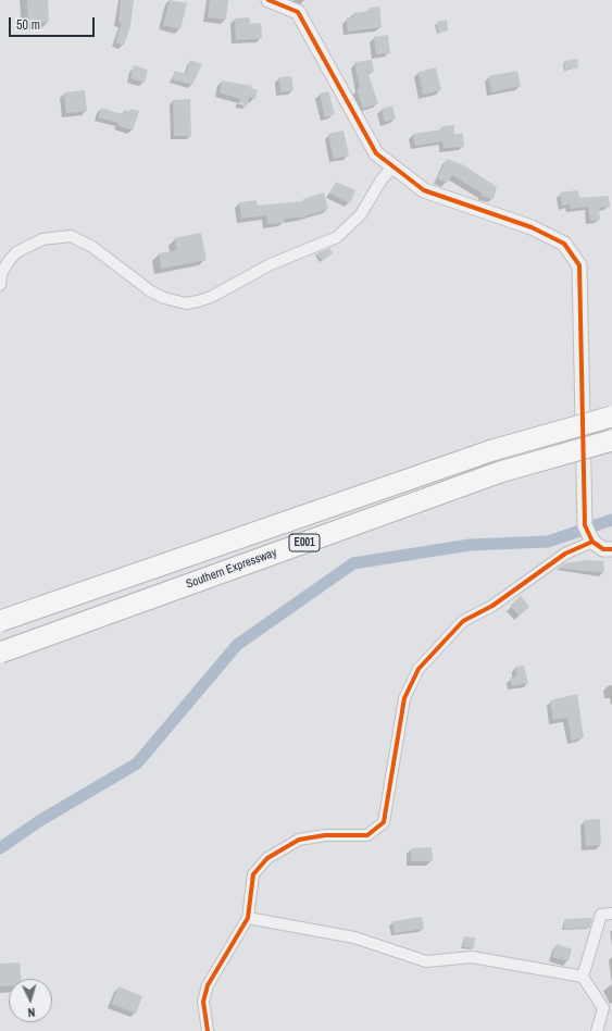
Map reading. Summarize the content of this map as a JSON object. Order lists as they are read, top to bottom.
{
  "streets": {
    "highway": ["E001", "Southern Expressway"]
  },
  "scale_bar": "50 m",
  "north": "bottom"
}
